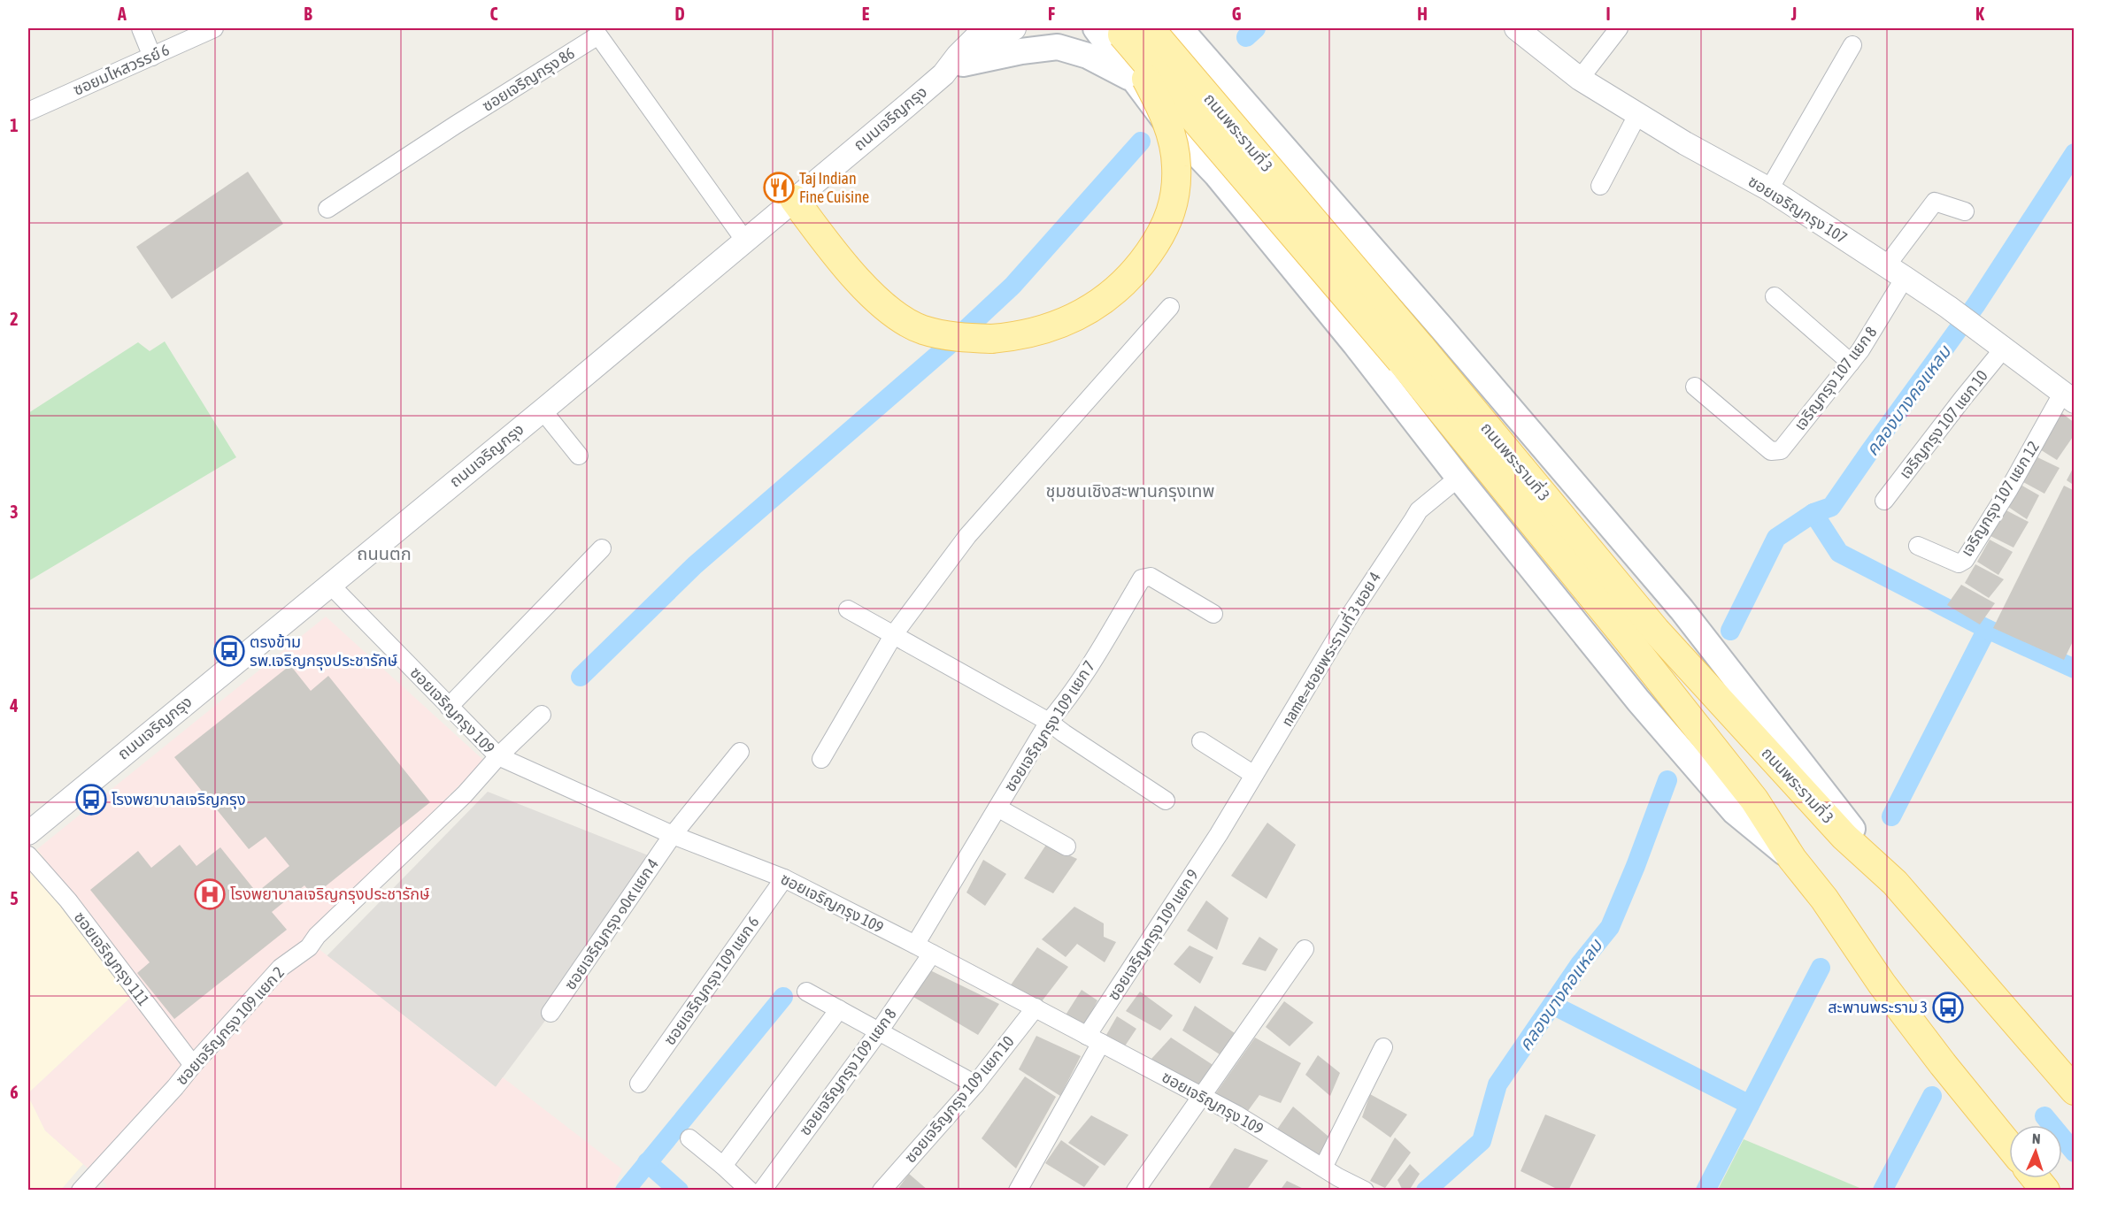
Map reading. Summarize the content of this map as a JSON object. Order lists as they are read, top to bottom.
{
  "streets": {
    "main road": ["ถนนพระรามที่ 3"],
    "street": [
      "ซอยมไหสวรรย์ 6",
      "ซอยเจริญกรุง 86",
      "ถนนเจริญกรุง",
      "ซอยเจริญกรุง 107",
      "เจริญกรุง 107 แยก 8",
      "เจริญกรุง 107 แยก 10",
      "เจริญกรุง 107 แยก 12",
      "name=ซอยพระรามที่ 3 ซอย 4",
      "ซอยเจริญกรุง 109",
      "ซอยเจริญกรุง 109 แยก 7",
      "ซอยเจริญกรุง ๑0๙ แยก 4",
      "ซอยเจริญกรุง 109 แยก 9",
      "ซอยเจริญกรุง 111",
      "ซอยเจริญกรุง 109 แยก 6",
      "ซอยเจริญกรุง 109 แยก 2",
      "ซอยเจริญกรุง 109 แยก 8",
      "ซอยเจริญกรุง 109 แยก 10"
    ]
  },
  "crossings": [
    ["ซอยเจริญกรุง 86", "ถนนเจริญกรุง"],
    ["ถนนเจริญกรุง", "ซอยเจริญกรุง 109"],
    ["ถนนพระรามที่ 3", "name=ซอยพระรามที่ 3 ซอย 4"],
    ["ซอยเจริญกรุง 107", "เจริญกรุง 107 แยก 8"],
    ["ซอยเจริญกรุง 107", "เจริญกรุง 107 แยก 10"],
    ["ซอยเจริญกรุง 107", "เจริญกรุง 107 แยก 12"],
    ["name=ซอยพระรามที่ 3 ซอย 4", "ซอยเจริญกรุง 109 แยก 9"],
    ["ซอยเจริญกรุง 109", "ซอยเจริญกรุง 109 แยก 7"],
    ["ซอยเจริญกรุง 109", "ซอยเจริญกรุง ๑0๙ แยก 4"],
    ["ซอยเจริญกรุง 109", "ซอยเจริญกรุง 109 แยก 9"],
    ["ซอยเจริญกรุง 109", "ซอยเจริญกรุง 109 แยก 6"],
    ["ซอยเจริญกรุง 109", "ซอยเจริญกรุง 109 แยก 2"],
    ["ซอยเจริญกรุง 109", "ซอยเจริญกรุง 109 แยก 8"],
    ["ซอยเจริญกรุง 109", "ซอยเจริญกรุง 109 แยก 10"],
    ["ซอยเจริญกรุง 111", "ซอยเจริญกรุง 109 แยก 2"]
  ],
  "districts": ["ชุมชนเชิงสะพานกรุงเทพ", "ถนนตก"],
  "water": ["คลองบางคอแหลม"],
  "places": {
    "restaurant": ["Taj Indian Fine Cuisine"],
    "bus stop": ["ตรงข้าม รพ.เจริญกรุงประชารักษ์", "โรงพยาบาลเจริญกรุง", "สะพานพระราม 3"],
    "hospital": ["โรงพยาบาลเจริญกรุงประชารักษ์"]
  },
  "north": "top",
  "grid": {
    "columns": [
      "A",
      "B",
      "C",
      "D",
      "E",
      "F",
      "G",
      "H",
      "I",
      "J",
      "K"
    ],
    "rows": [
      "1",
      "2",
      "3",
      "4",
      "5",
      "6"
    ]
  }
}
